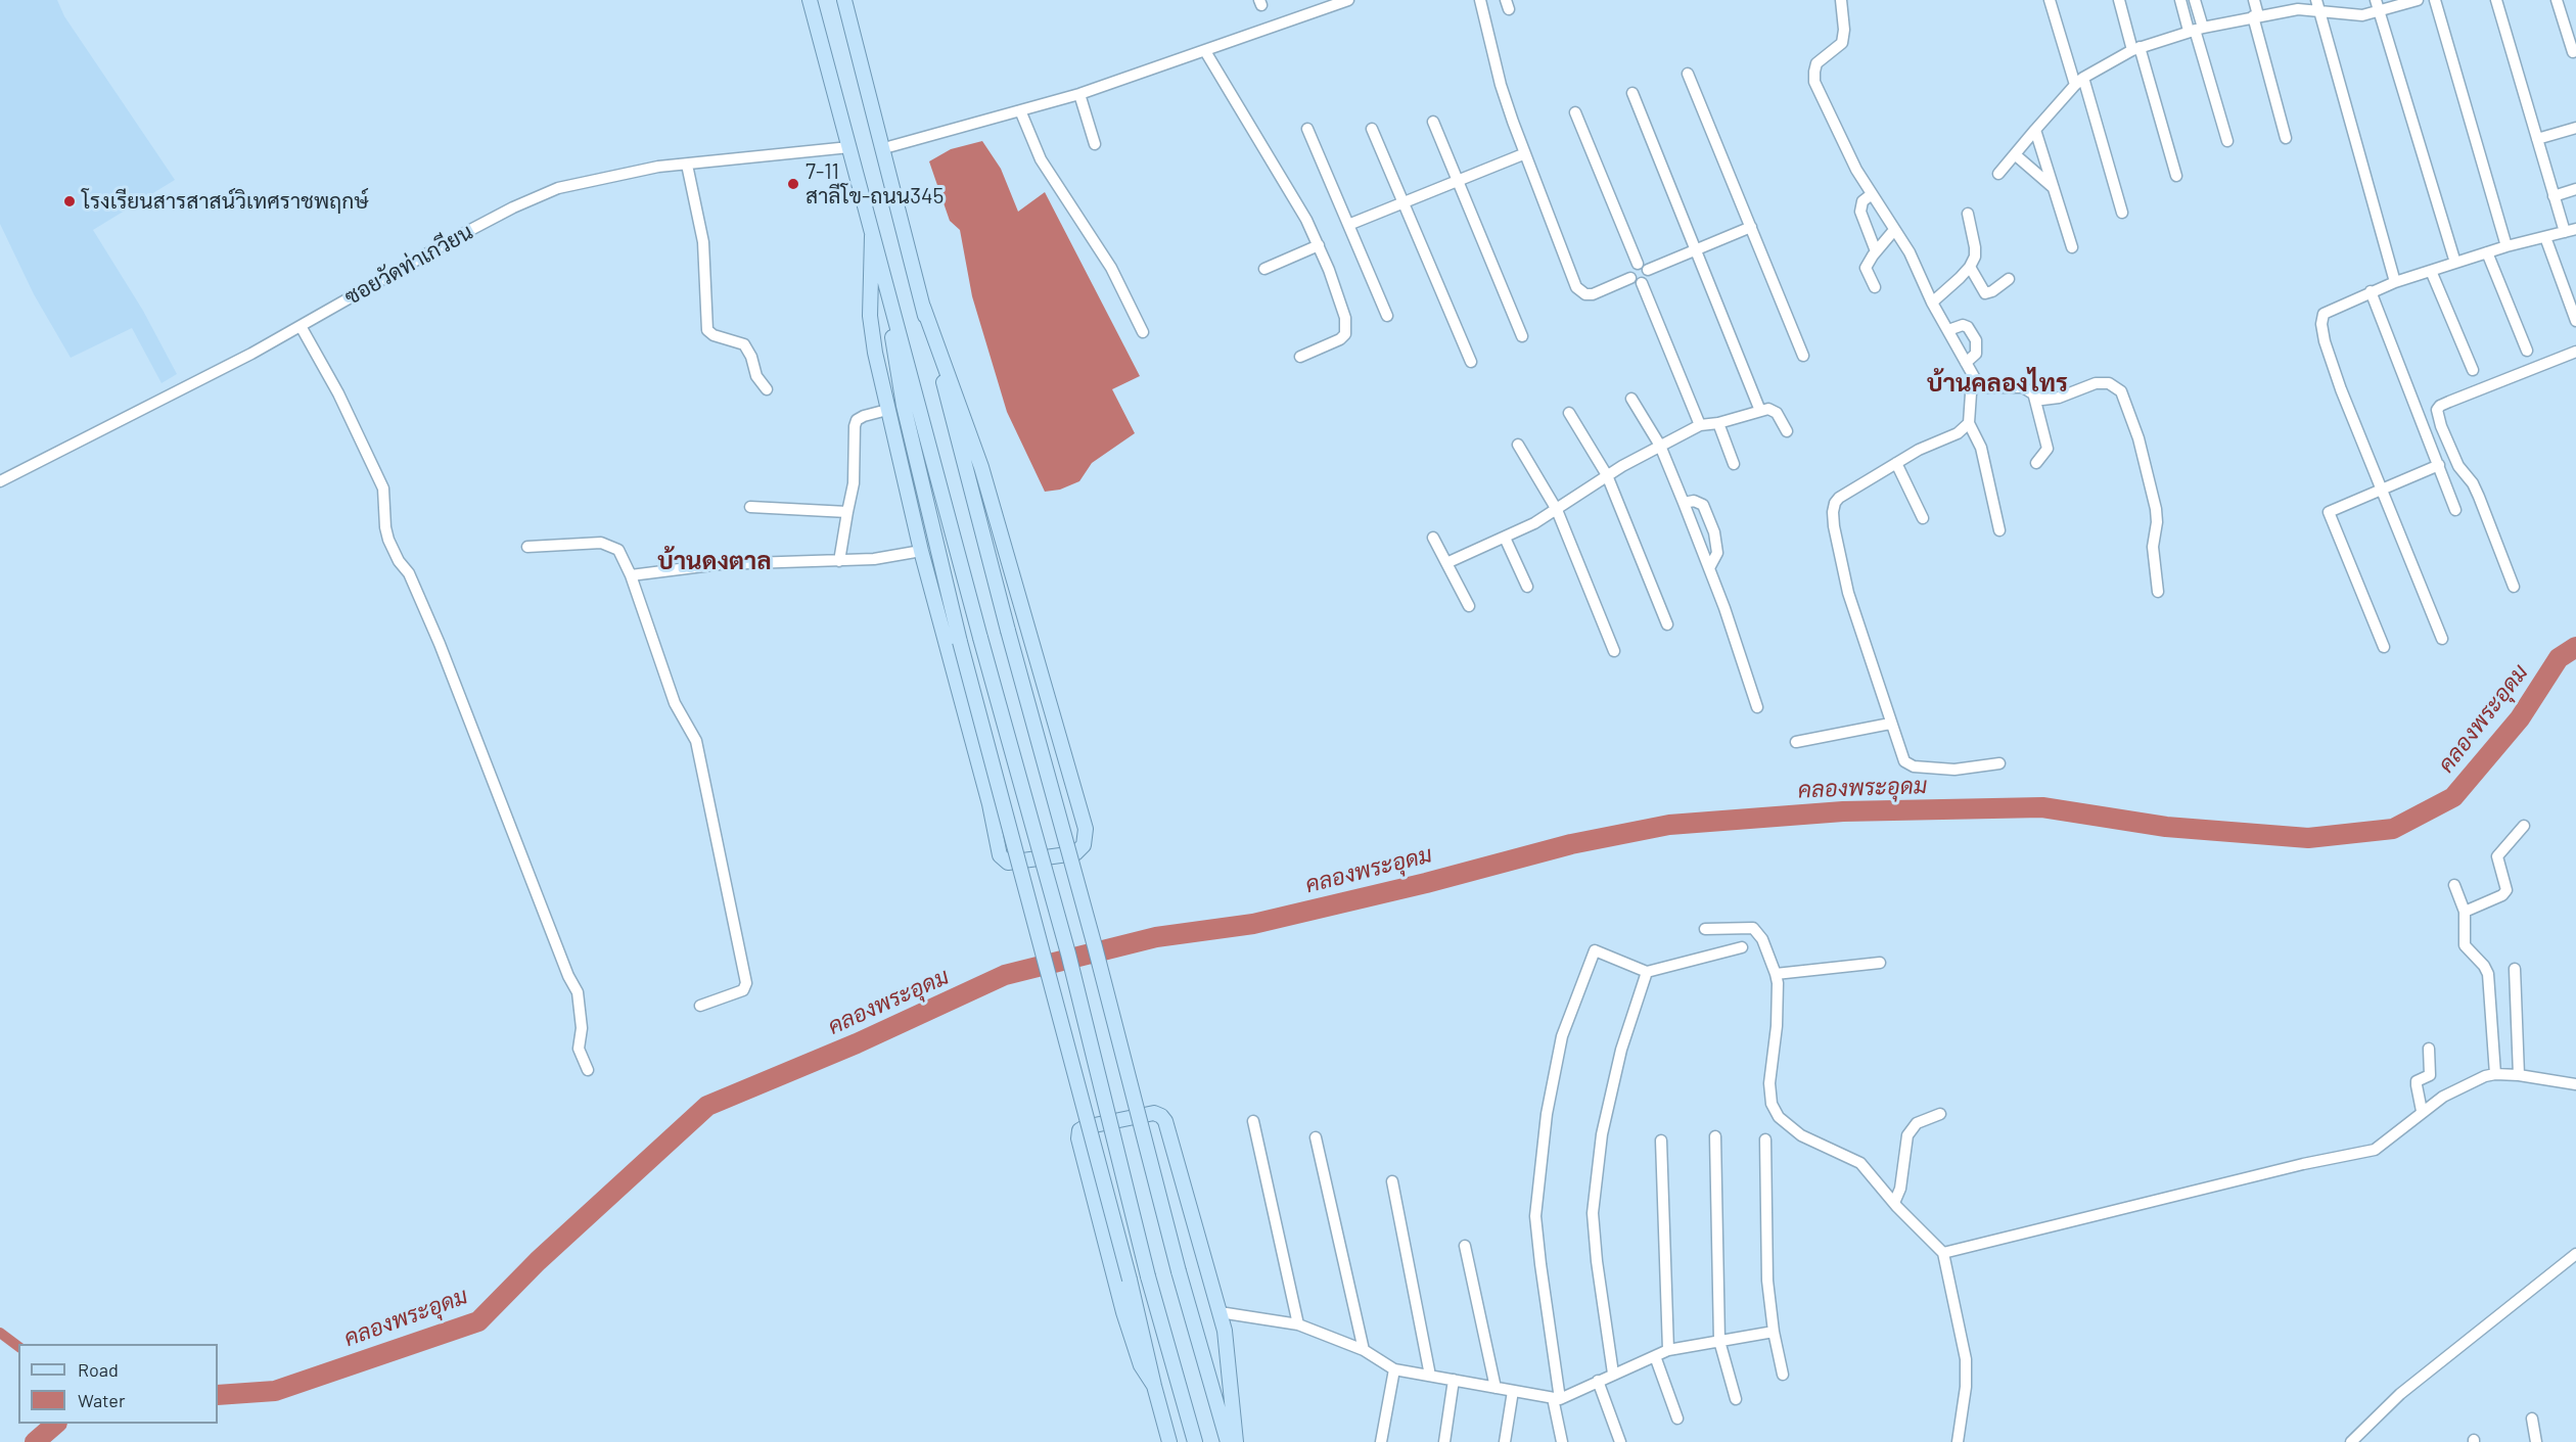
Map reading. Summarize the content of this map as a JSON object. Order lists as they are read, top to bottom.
{
  "streets": {
    "street": ["ซอยวัดท่าเกวียน"]
  },
  "districts": ["บ้านคลองไทร", "บ้านดงตาล"],
  "water": ["คลองพระอุดม"],
  "places": ["7-11 สาลีโข-ถนน345", "โรงเรียนสารสาสน์วิเทศราชพฤกษ์"],
  "legend": ["Road", "Water"]
}
